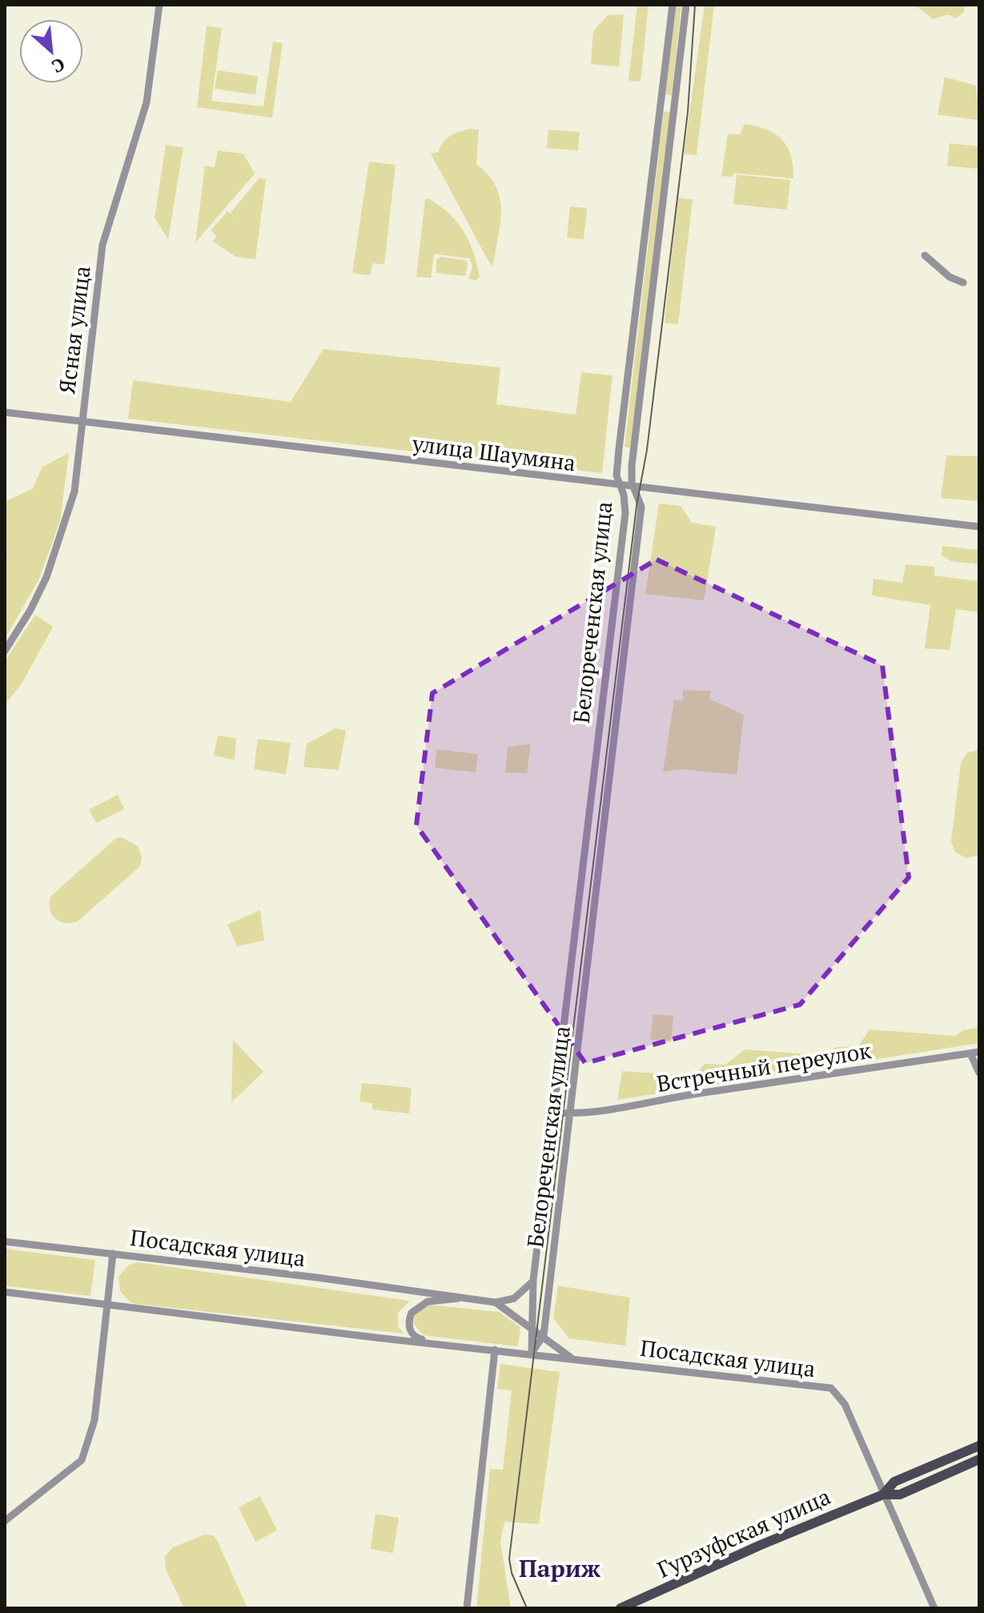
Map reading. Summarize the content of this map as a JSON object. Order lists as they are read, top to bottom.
{
  "streets": {
    "main road": ["Гурзуфская улица"],
    "street": [
      "Ясная улица",
      "улица Шаумяна",
      "Белореченская улица",
      "Встречный переулок",
      "Посадская улица"
    ]
  },
  "crossings": [
    ["Ясная улица", "улица Шаумяна"],
    ["улица Шаумяна", "Белореченская улица"],
    ["Белореченская улица", "Встречный переулок"],
    ["Белореченская улица", "Посадская улица"],
    ["Посадская улица", "Гурзуфская улица"]
  ],
  "districts": ["Париж"],
  "north": "bottom right"
}
